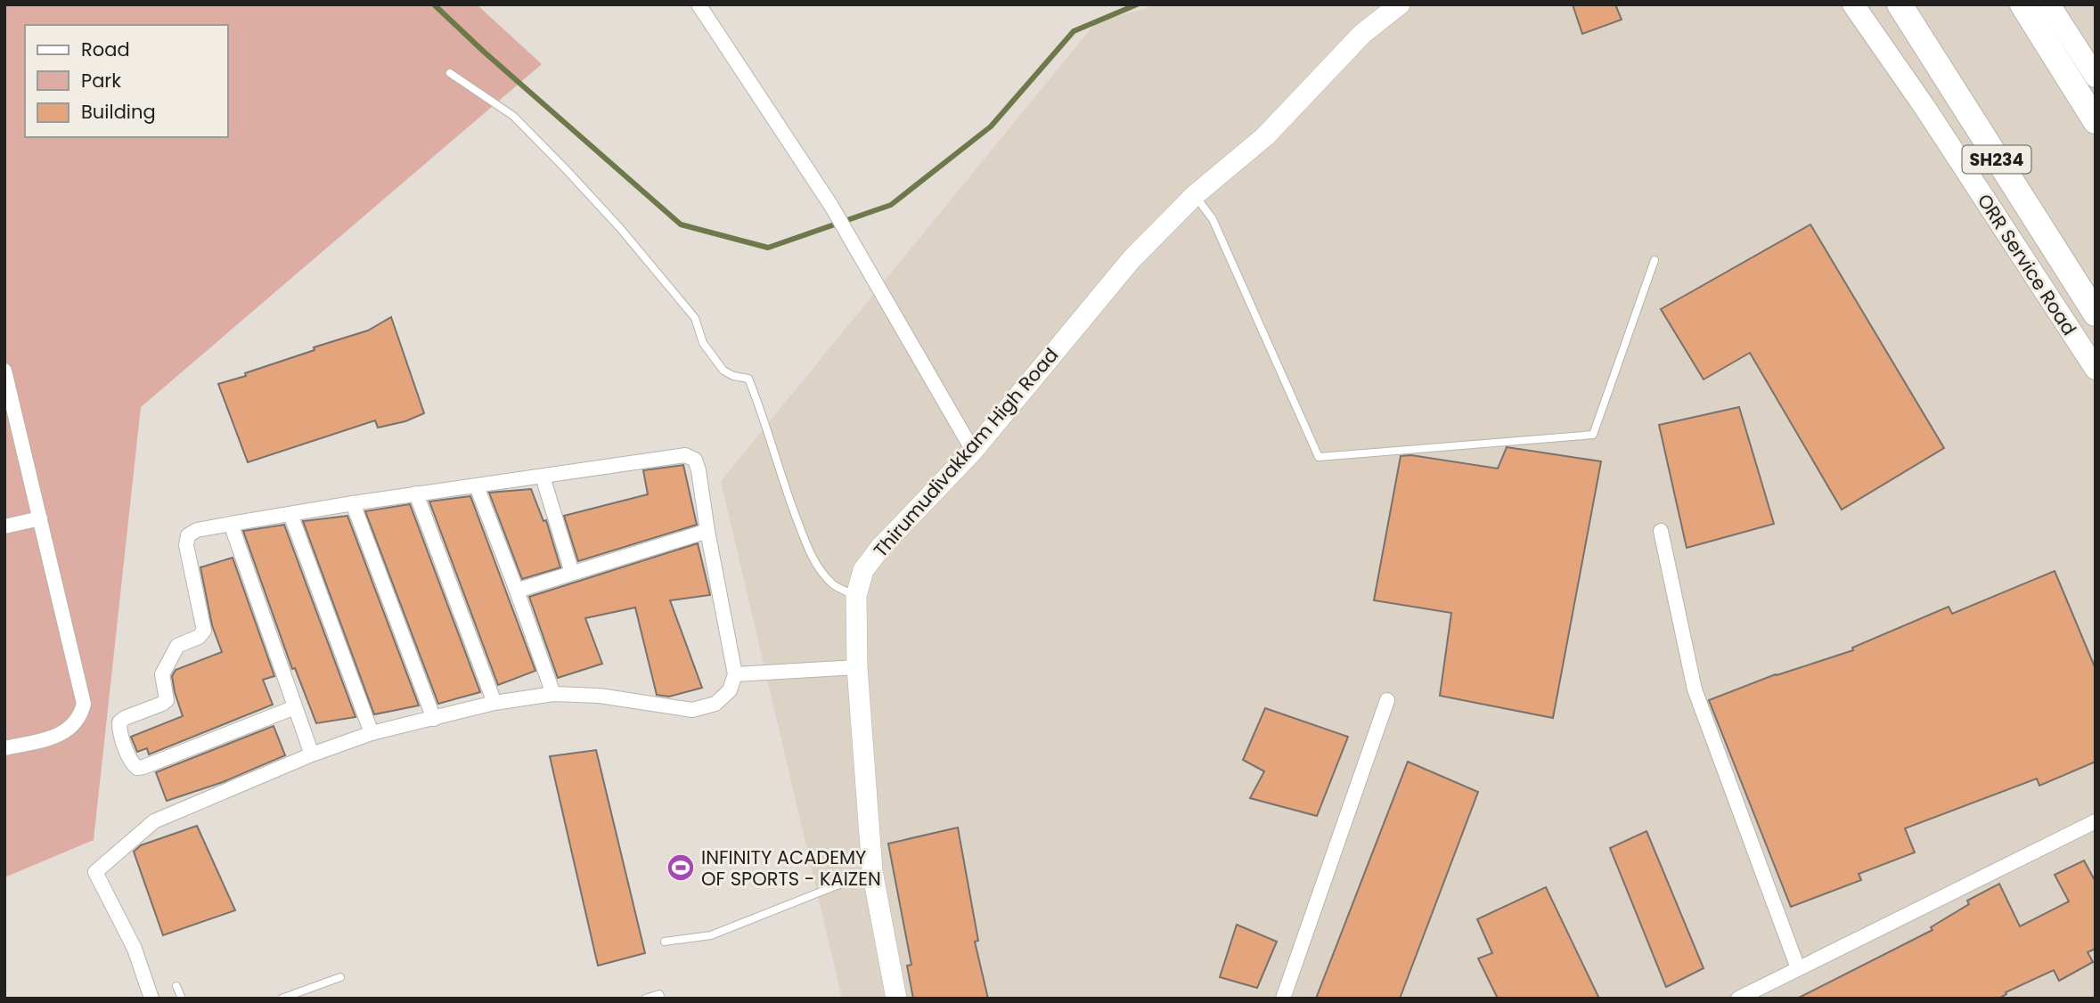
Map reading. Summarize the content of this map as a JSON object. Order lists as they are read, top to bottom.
{
  "streets": {
    "highway": ["SH234"],
    "main road": ["ORR Service Road", "Thirumudivakkam High Road"]
  },
  "places": {
    "sports": ["INFINITY ACADEMY OF SPORTS - KAIZEN"]
  },
  "legend": ["Road", "Park", "Building"]
}
